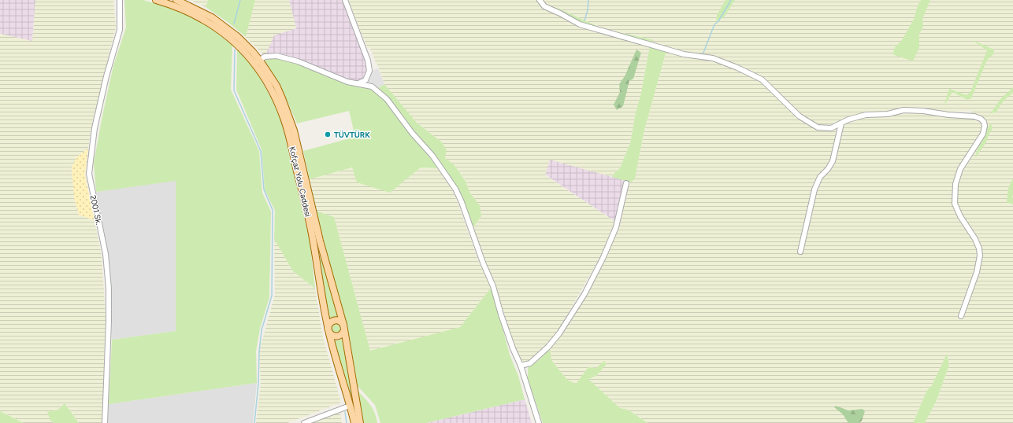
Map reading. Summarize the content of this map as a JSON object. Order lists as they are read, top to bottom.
{
  "streets": {
    "main road": ["Kofçaz Yolu Caddesi"],
    "street": ["2001 Sk."]
  },
  "places": ["TÜVTÜRK"]
}
